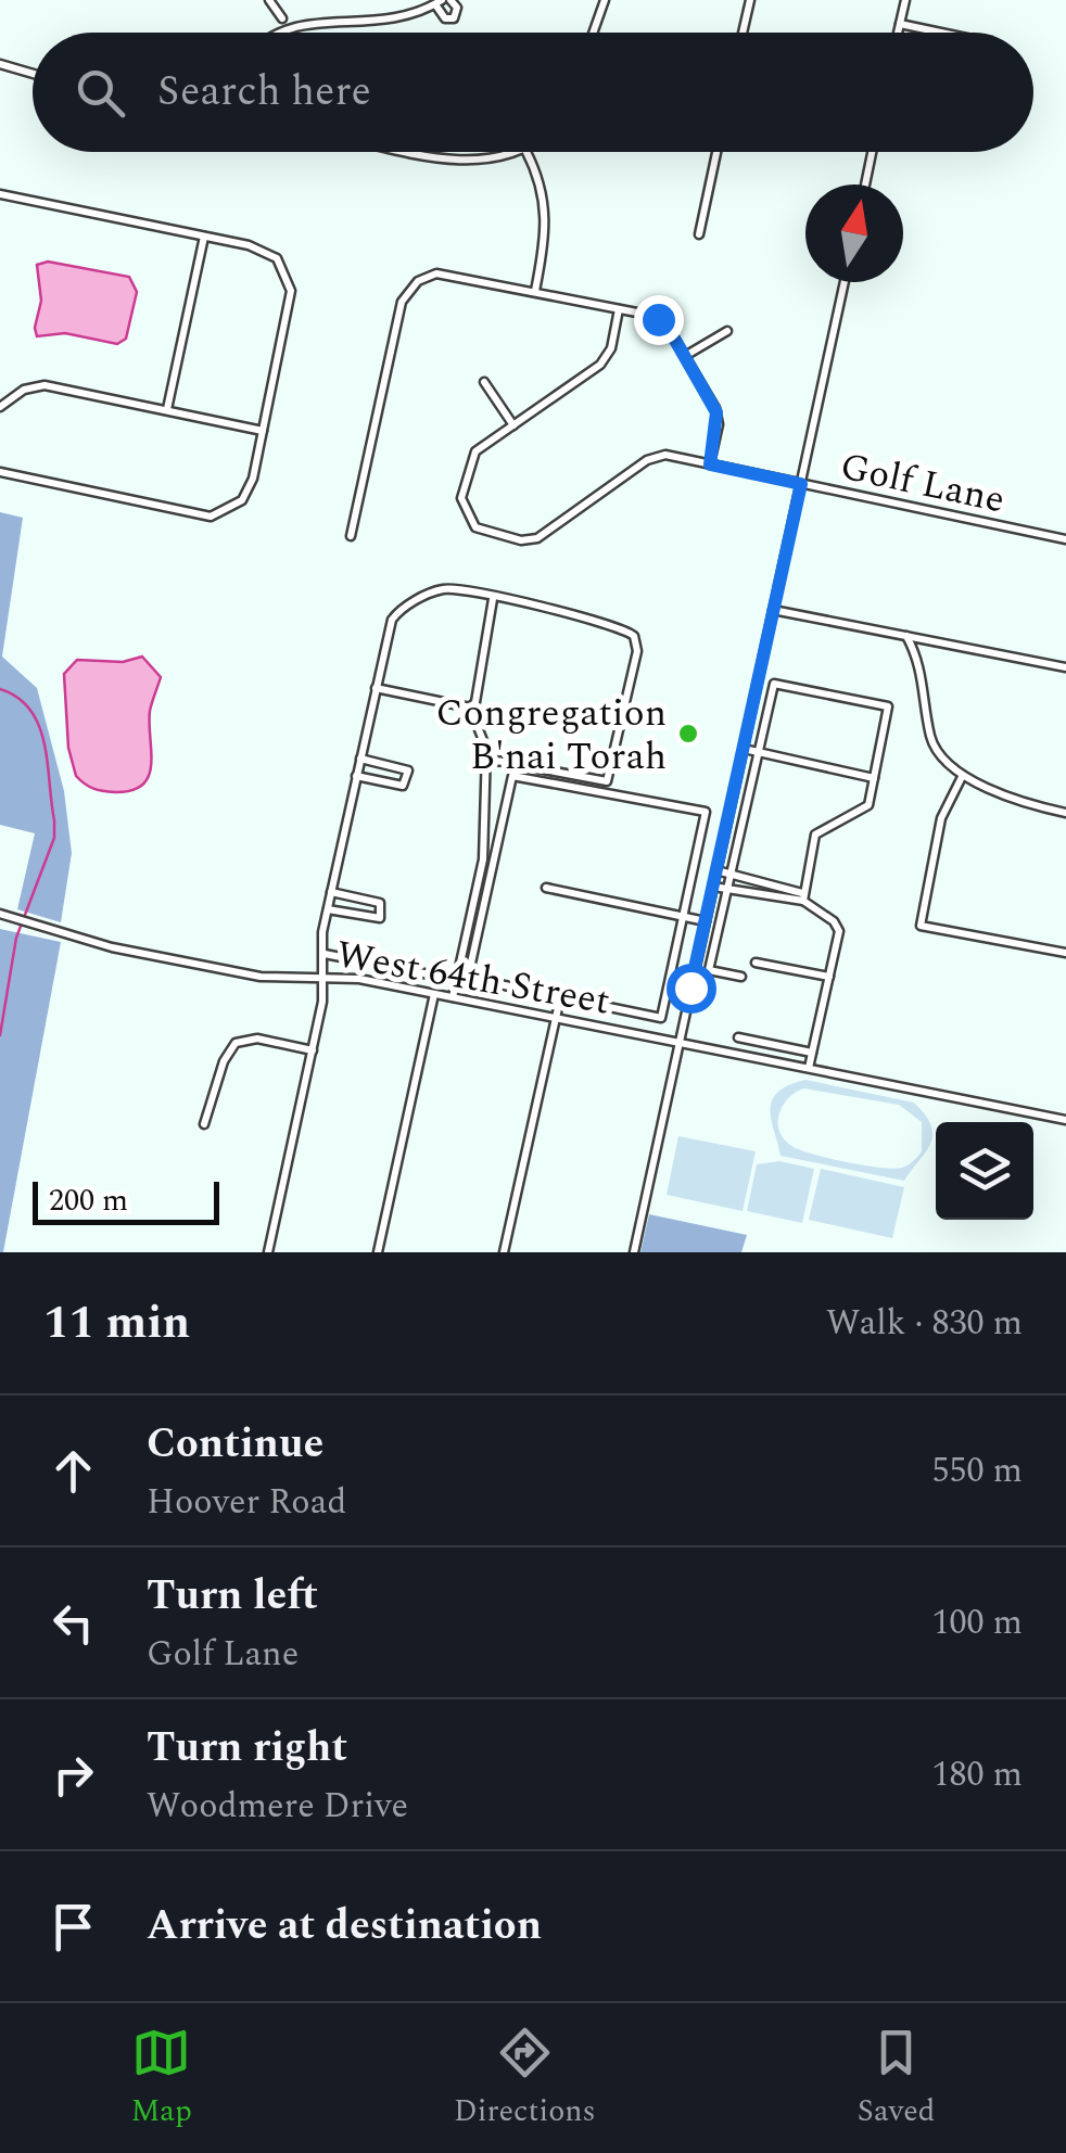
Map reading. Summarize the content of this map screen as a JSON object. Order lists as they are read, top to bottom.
{
  "streets": {
    "street": ["Golf Lane", "West 64th Street"]
  },
  "places": ["Congregation B'nai Torah"],
  "scale_bar": "200 m",
  "north": "top",
  "page": {
    "search": "Search here",
    "scale": "200 m",
    "heading": ["11 min", "Walk · 830 m"],
    "list": [
      ["Continue", "Hoover Road", "550 m"],
      ["Turn left", "Golf Lane", "100 m"],
      ["Turn right", "Woodmere Drive", "180 m"],
      "Arrive at destination"
    ],
    "nav": ["Map", "Directions", "Saved"]
  }
}
